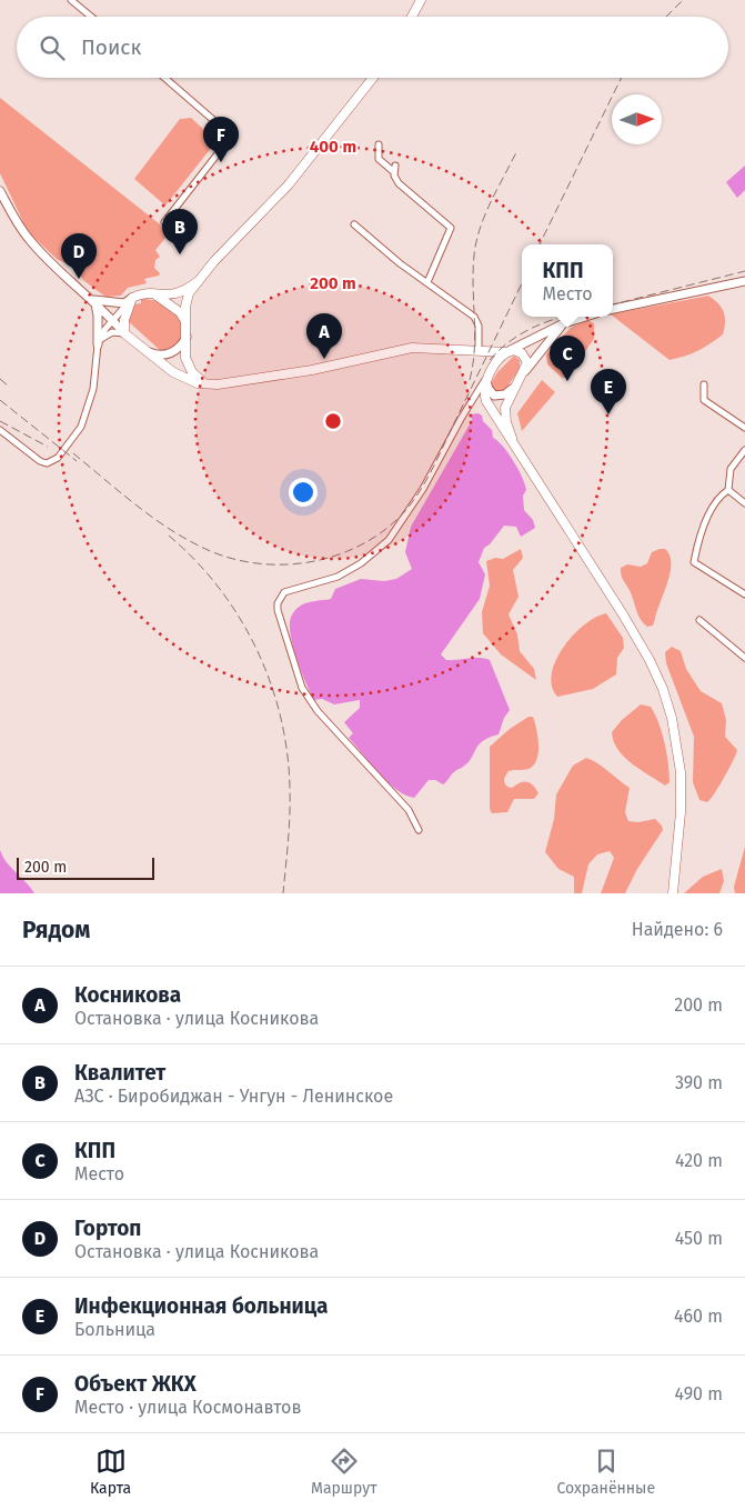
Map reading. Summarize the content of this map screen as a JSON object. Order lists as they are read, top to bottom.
{
  "scale_bar": "200 m",
  "north": "right",
  "page": {
    "search": "Поиск",
    "pins": [
      "F",
      "B",
      "D",
      "A",
      "C",
      "E"
    ],
    "popup": ["КПП", "Место"],
    "scale": "200 m",
    "heading": ["Рядом", "Найдено: 6"],
    "list": [
      {
        "mark": "A",
        "name": "Косникова",
        "note": "Остановка · улица Косникова",
        "value": "200 m"
      },
      {
        "mark": "B",
        "name": "Квалитет",
        "note": "АЗС · Биробиджан - Унгун - Ленинское",
        "value": "390 m"
      },
      {
        "mark": "C",
        "name": "КПП",
        "note": "Место",
        "value": "420 m"
      },
      {
        "mark": "D",
        "name": "Гортоп",
        "note": "Остановка · улица Косникова",
        "value": "450 m"
      },
      {
        "mark": "E",
        "name": "Инфекционная больница",
        "note": "Больница",
        "value": "460 m"
      },
      {
        "mark": "F",
        "name": "Объект ЖКХ",
        "note": "Место · улица Космонавтов",
        "value": "490 m"
      }
    ],
    "nav": ["Карта", "Маршрут", "Сохранённые"]
  },
  "rings": ["400 m", "200 m"]
}
